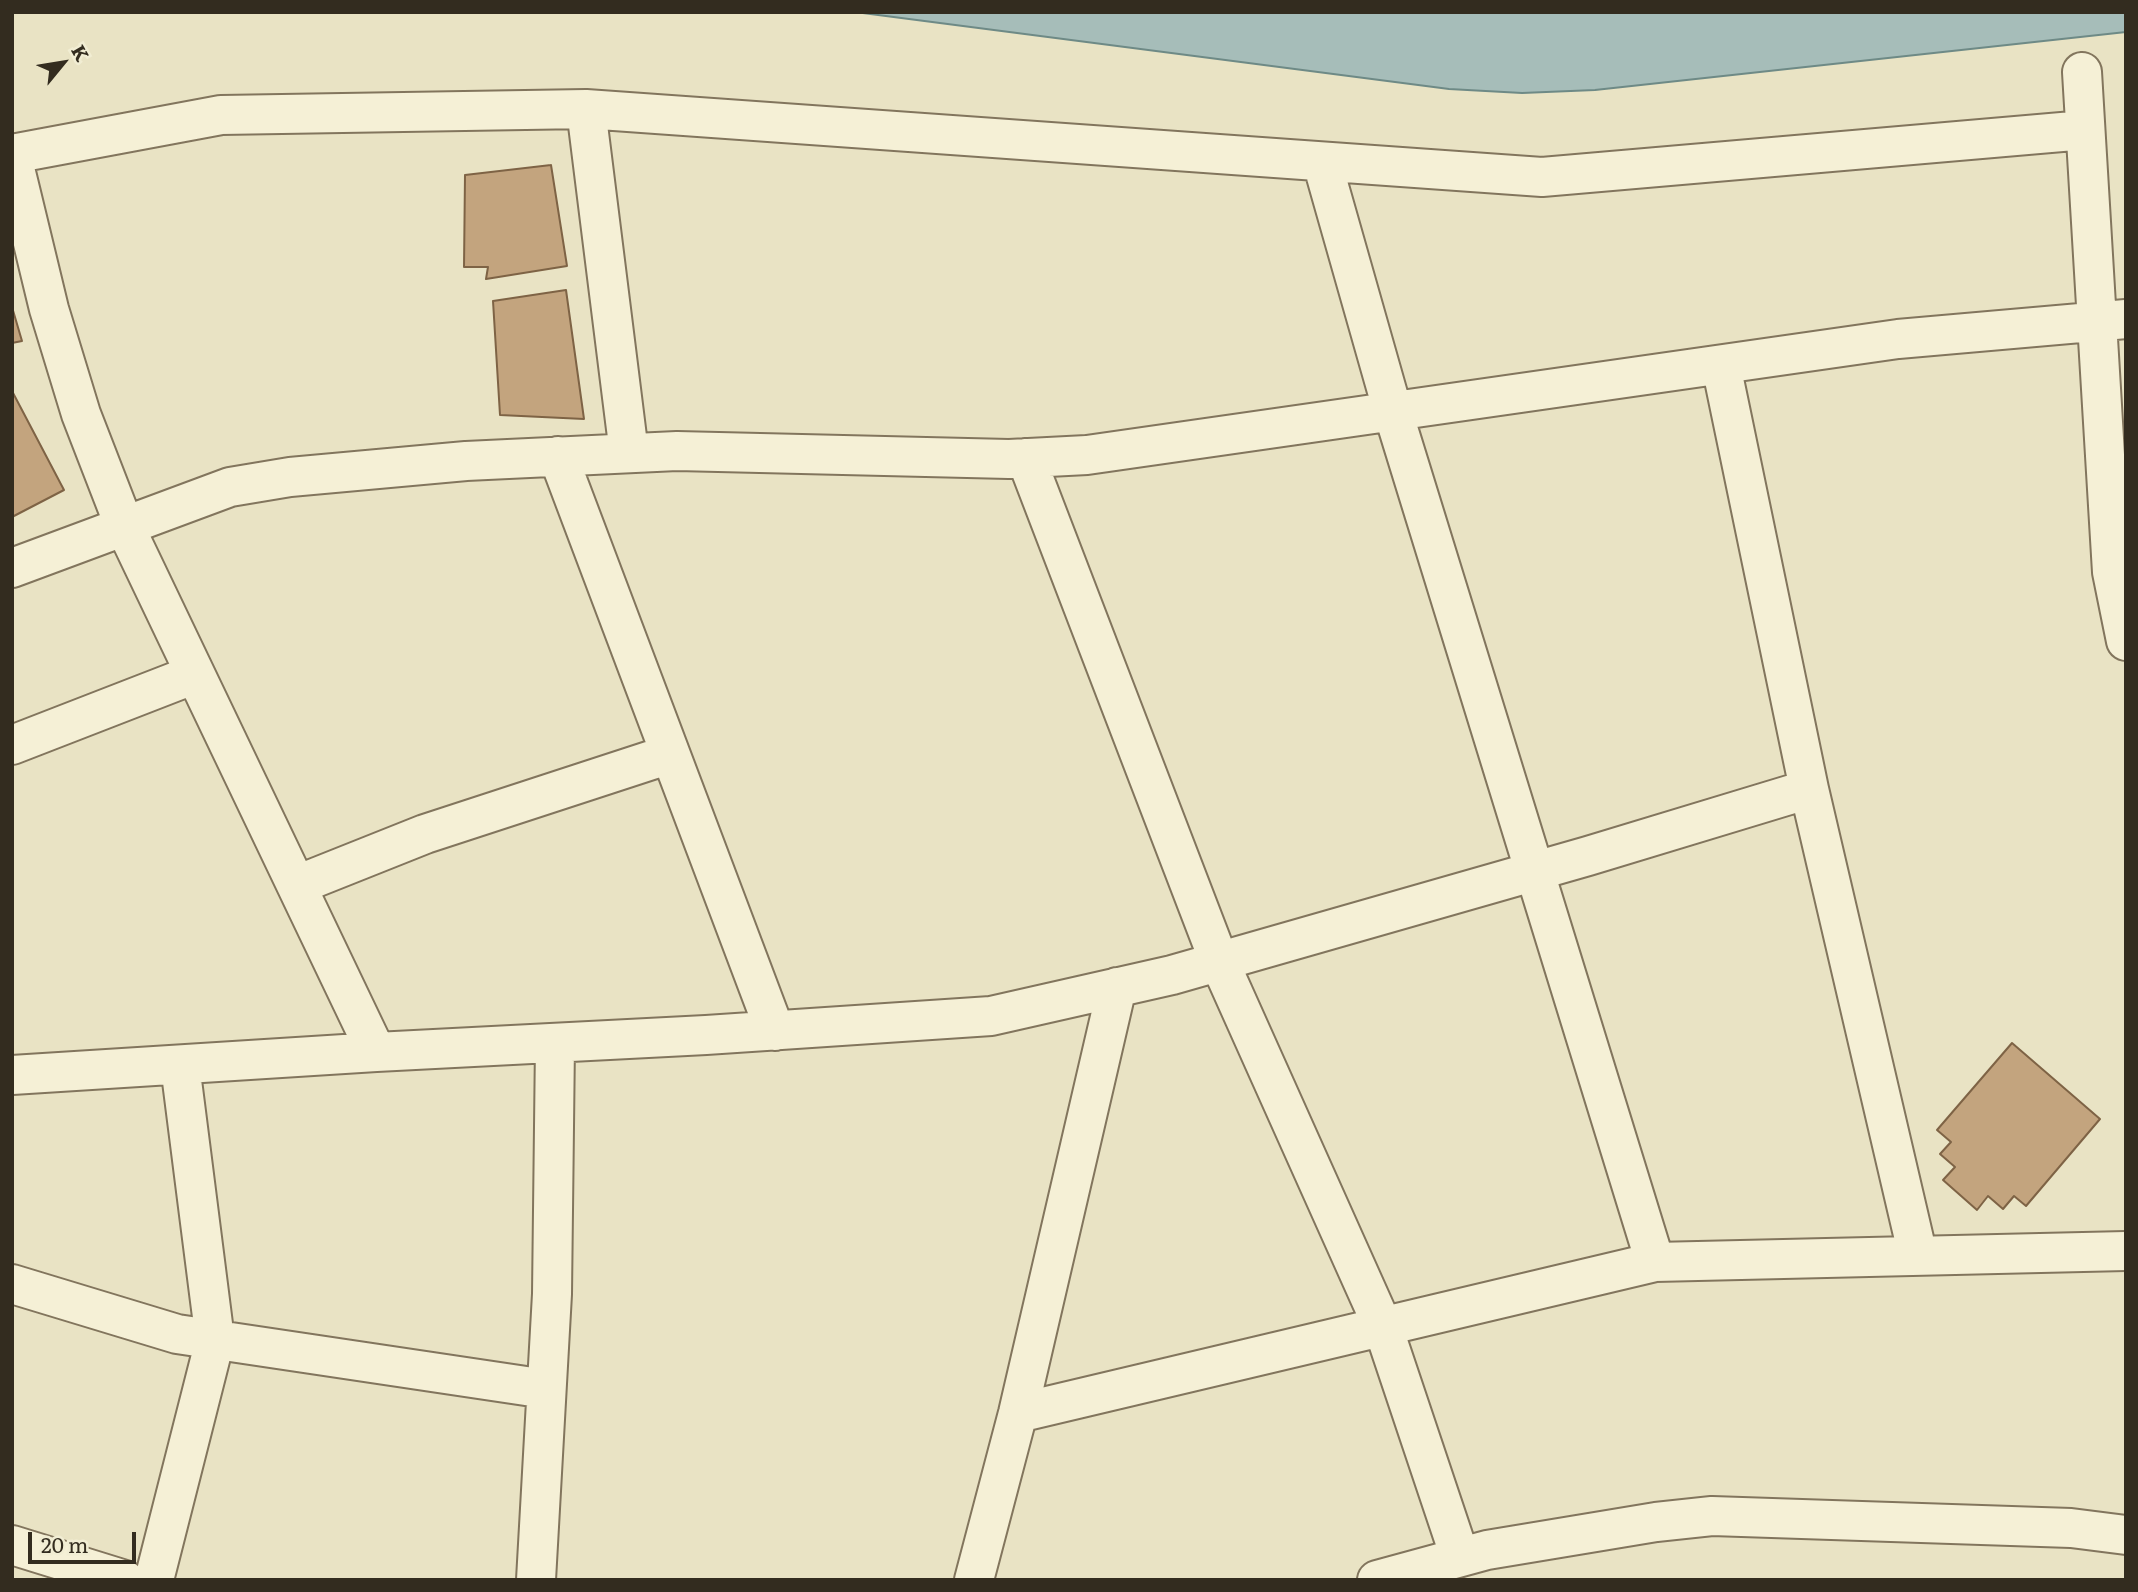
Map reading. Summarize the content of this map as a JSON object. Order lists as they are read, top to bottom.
{
  "scale_bar": "20 m",
  "north": "top right"
}
